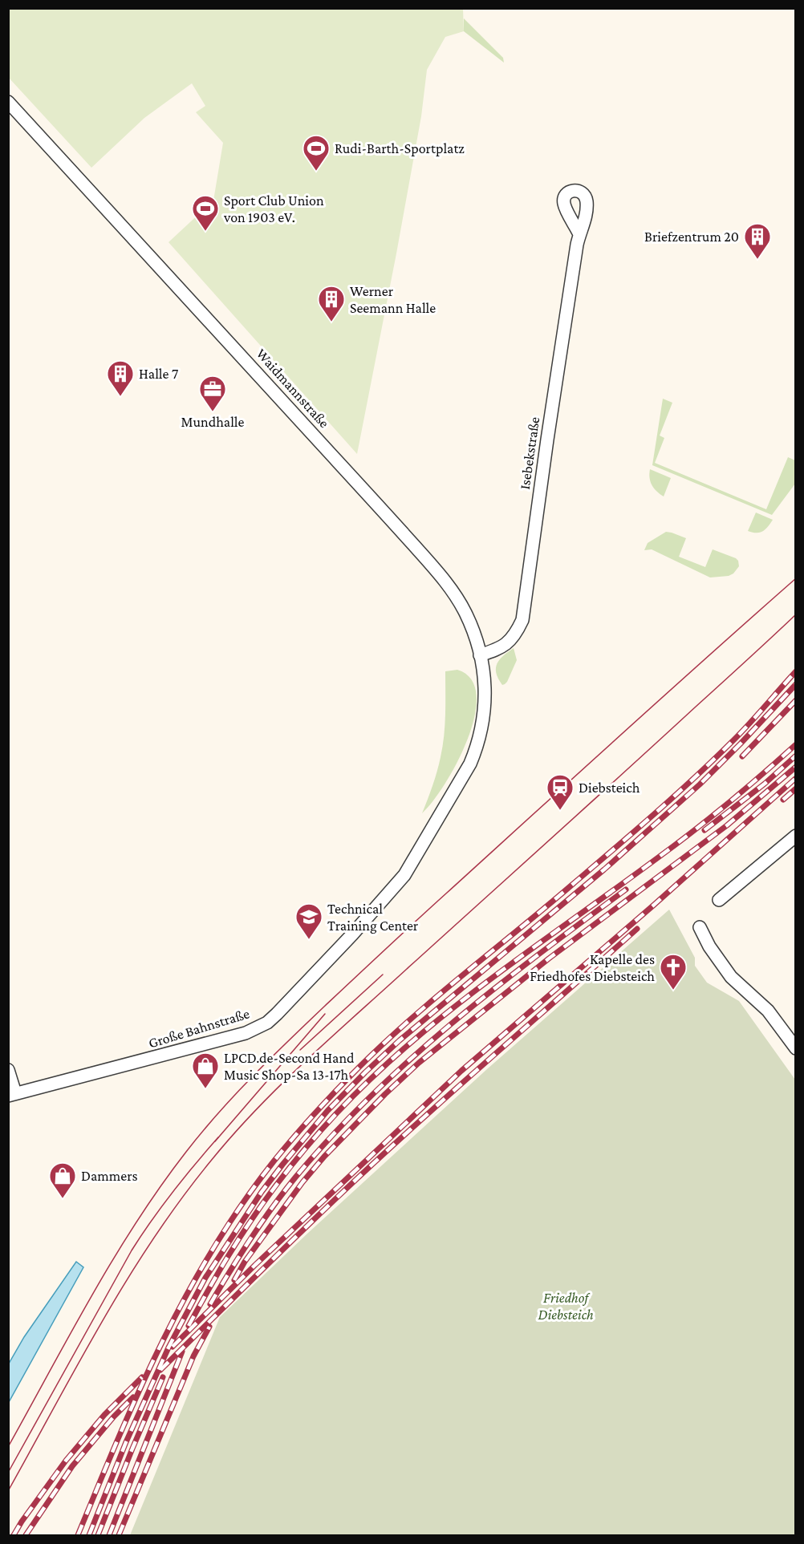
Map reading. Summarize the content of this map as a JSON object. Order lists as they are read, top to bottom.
{
  "streets": {
    "street": ["Waidmannstraße", "Isebekstraße", "Große Bahnstraße"]
  },
  "crossings": [
    ["Waidmannstraße", "Isebekstraße"],
    ["Waidmannstraße", "Große Bahnstraße"]
  ],
  "parks": ["Friedhof Diebsteich"],
  "places": {
    "sports": ["Rudi-Barth-Sportplatz", "Sport Club Union von 1903 eV."],
    "building": ["Briefzentrum 20", "Werner Seemann Halle", "Halle 7"],
    "office": ["Mundhalle"],
    "station": ["Diebsteich"],
    "school or university": ["Technical Training Center"],
    "church": ["Kapelle des Friedhofes Diebsteich"],
    "shop": ["LPCD.de-Second Hand Music Shop-Sa 13-17h", "Dammers"]
  }
}
